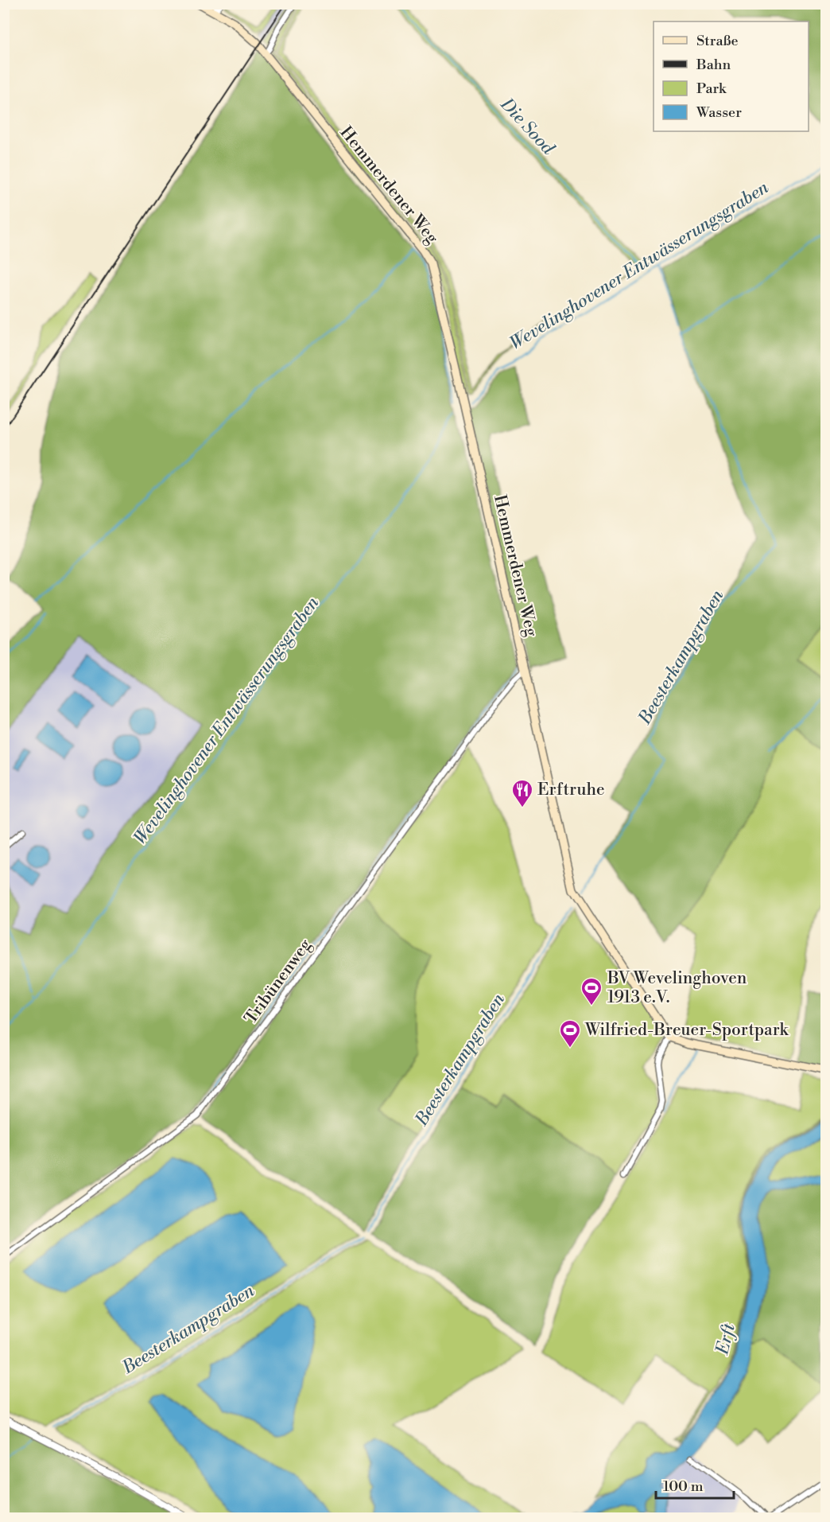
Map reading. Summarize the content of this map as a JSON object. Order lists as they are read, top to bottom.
{
  "streets": {
    "main road": ["Hemmerdener Weg"],
    "street": ["Tribünenweg"]
  },
  "crossings": [
    ["Hemmerdener Weg", "Tribünenweg"]
  ],
  "water": [
    "Die Sood",
    "Wevelinghovener Entwässerungsgraben",
    "Beesterkampgraben",
    "Erft"
  ],
  "places": {
    "restaurant": ["Erftruhe"],
    "sports": ["BV Wevelinghoven 1913 e.V.", "Wilfried-Breuer-Sportpark"]
  },
  "legend": [
    "Straße",
    "Bahn",
    "Park",
    "Wasser"
  ],
  "scale_bar": "100 m"
}
